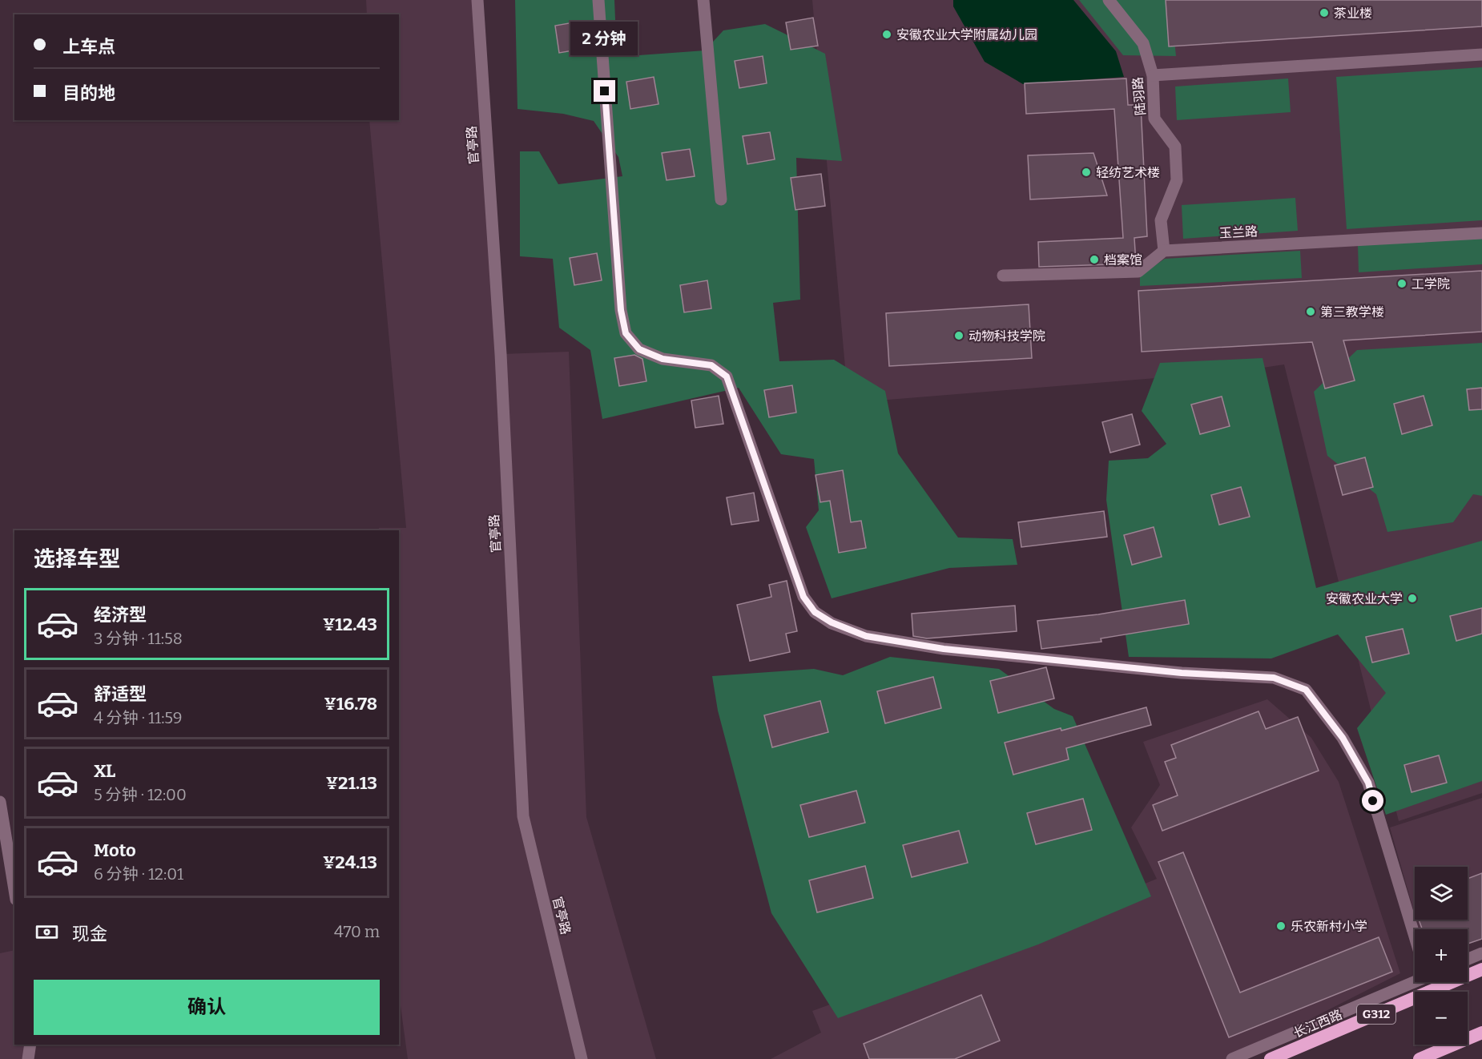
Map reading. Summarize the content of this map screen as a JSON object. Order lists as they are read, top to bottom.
{
  "streets": {
    "highway": ["G312", "长江西路"],
    "street": ["陆羽路", "官亭路", "玉兰路"]
  },
  "crossings": [
    ["陆羽路", "玉兰路"]
  ],
  "places": [
    "茶业楼",
    "安徽农业大学附属幼儿园",
    "轻纺艺术楼",
    "档案馆",
    "工学院",
    "第三教学楼",
    "动物科技学院",
    "安徽农业大学",
    "乐农新村小学"
  ],
  "page": {
    "banner": ["上车点", "目的地"],
    "bubble": "2 分钟",
    "heading": "选择车型",
    "list": [
      {
        "name": "经济型",
        "note": "3 分钟 · 11:58",
        "value": "¥12.43"
      },
      {
        "name": "舒适型",
        "note": "4 分钟 · 11:59",
        "value": "¥16.78"
      },
      {
        "name": "XL",
        "note": "5 分钟 · 12:00",
        "value": "¥21.13"
      },
      {
        "name": "Moto",
        "note": "6 分钟 · 12:01",
        "value": "¥24.13"
      }
    ],
    "map_buttons": ["+", "−"],
    "pay": ["现金", "470 m"],
    "buttons": "确认"
  }
}
